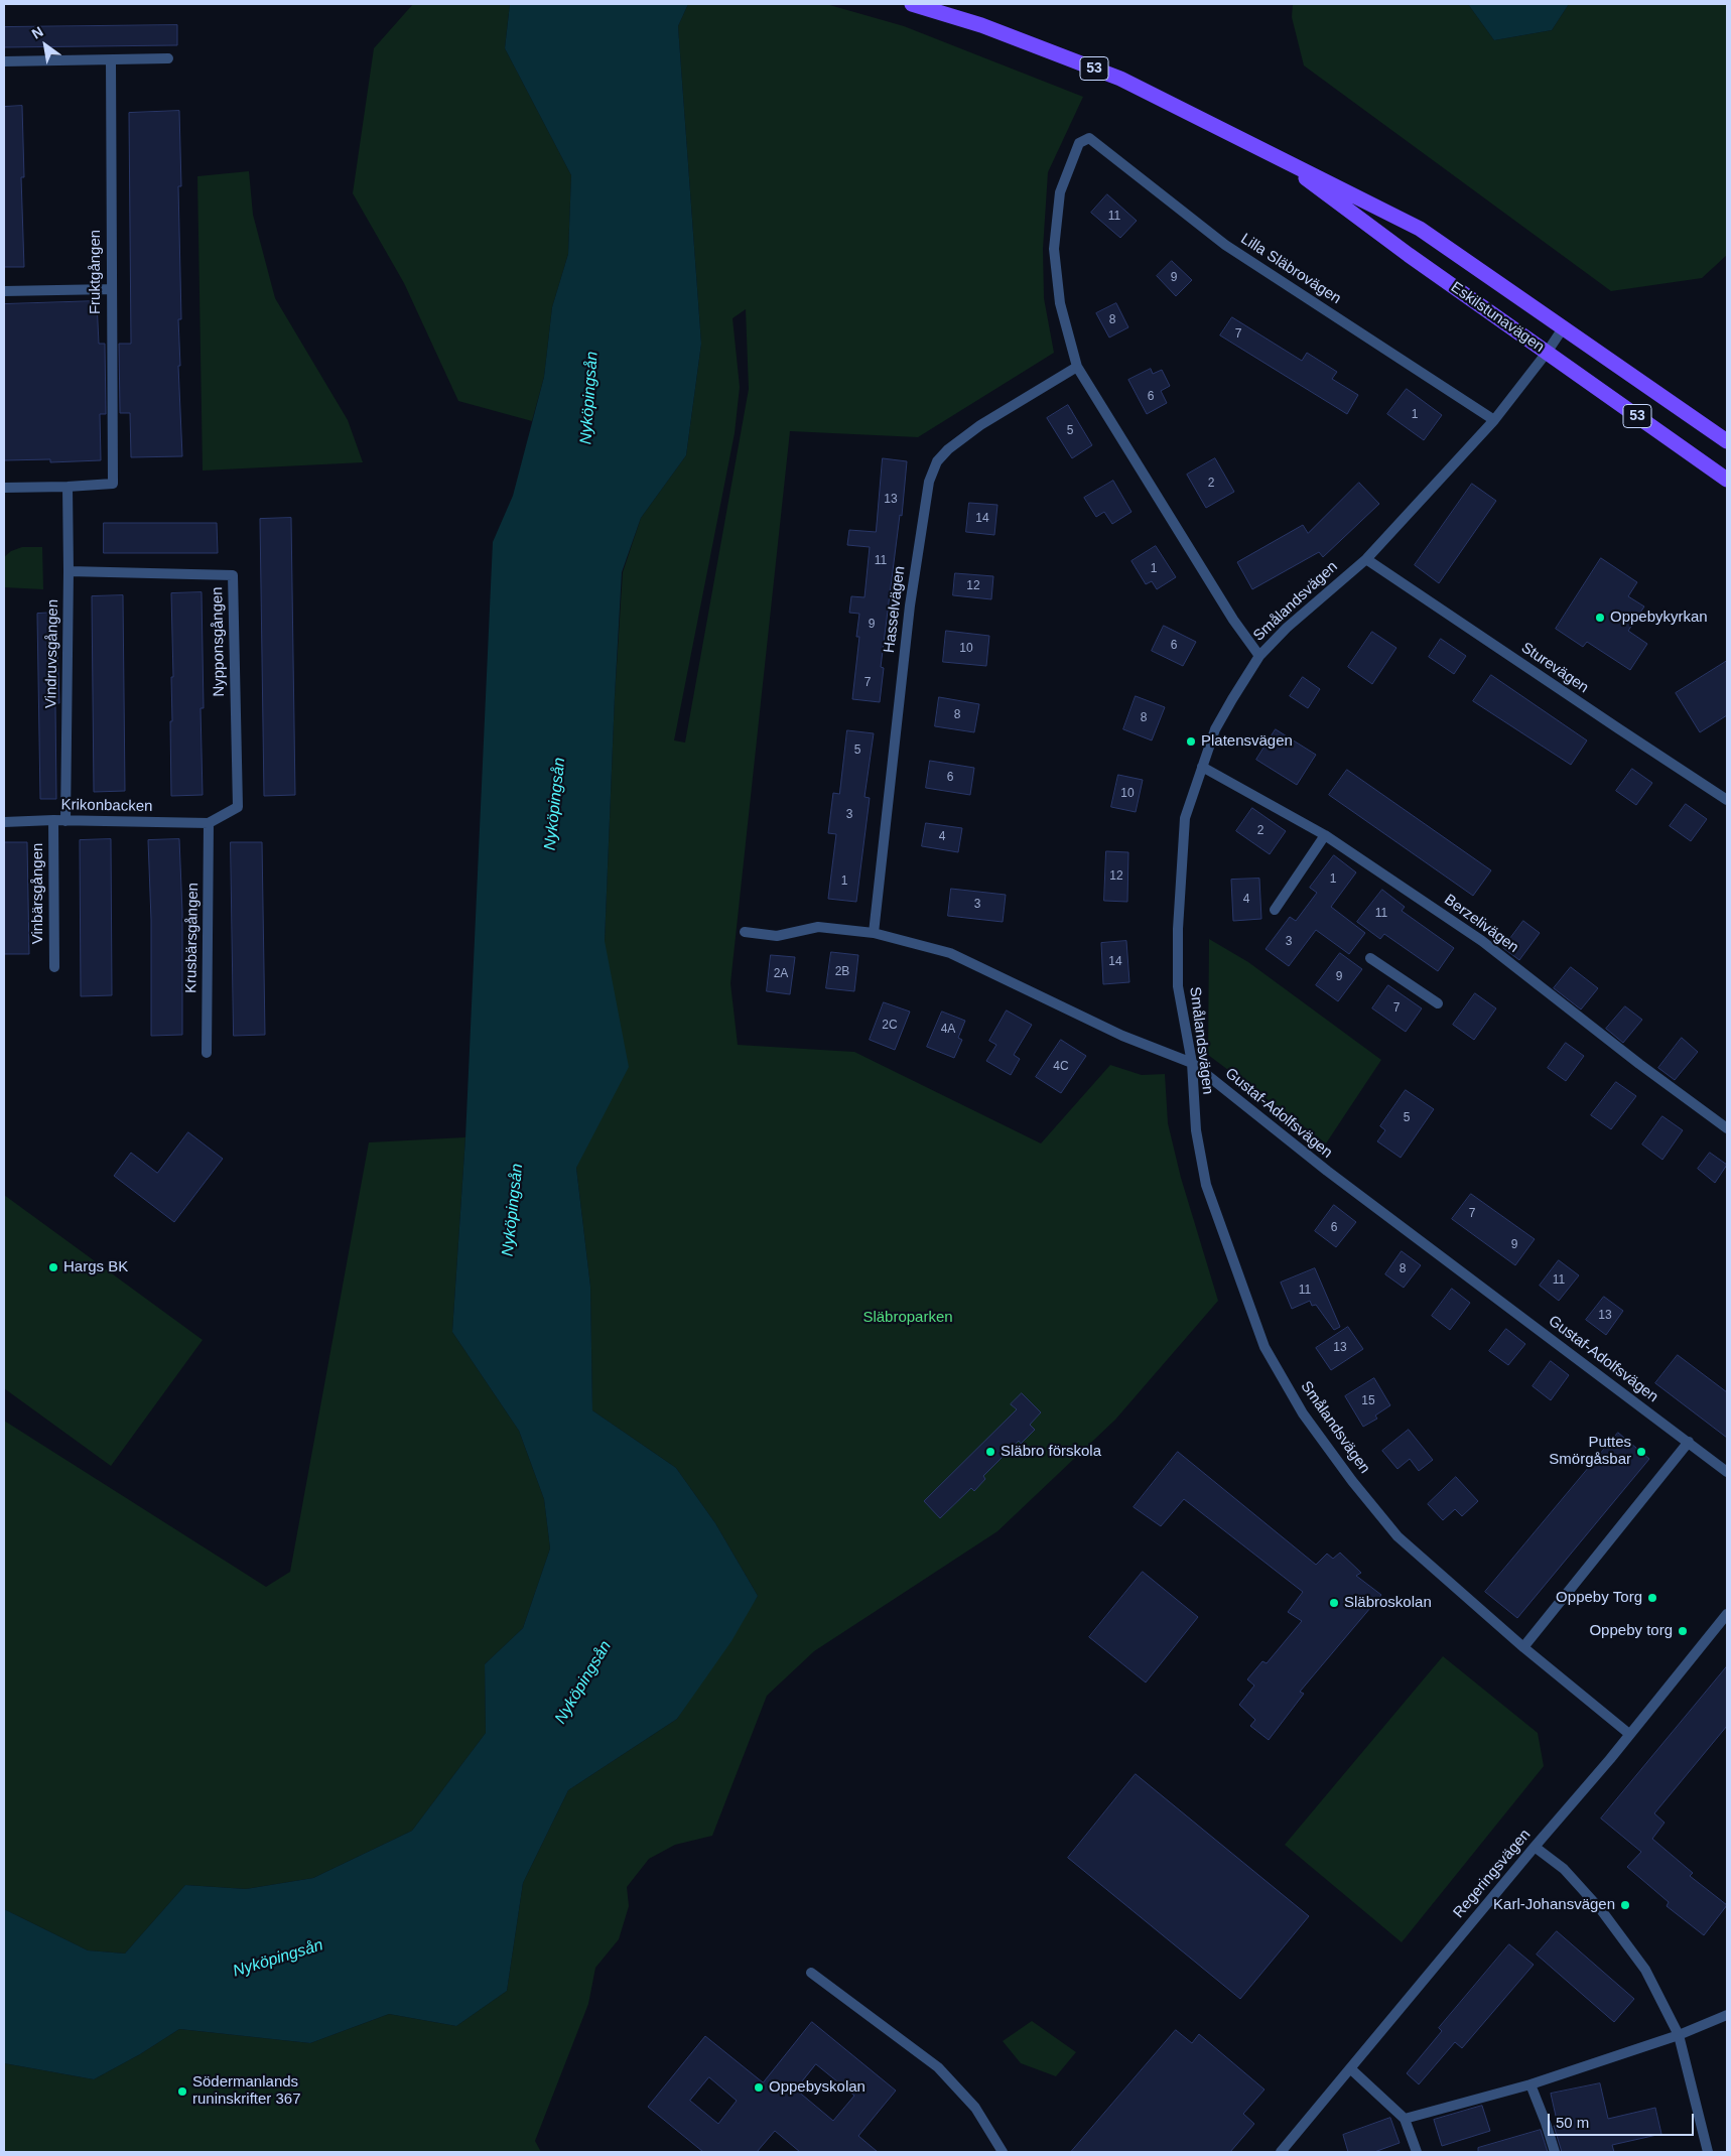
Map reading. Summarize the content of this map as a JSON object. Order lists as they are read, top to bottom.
{
  "streets": {
    "main road": ["53", "Eskilstunavägen"],
    "street": [
      "Lilla Släbrovägen",
      "Fruktgången",
      "Smålandsvägen",
      "Hasselvägen",
      "Nypponsgången",
      "Vindruvsgången",
      "Sturevägen",
      "Krikonbacken",
      "Vinbärsgången",
      "Berzelivägen",
      "Krusbärsgången",
      "Gustaf-Adolfsvägen",
      "Regeringsvägen"
    ]
  },
  "crossings": [
    ["Lilla Släbrovägen", "Smålandsvägen"],
    ["Lilla Släbrovägen", "Hasselvägen"],
    ["Fruktgången", "Vindruvsgången"],
    ["Eskilstunavägen", "Smålandsvägen"],
    ["Smålandsvägen", "Sturevägen"],
    ["Smålandsvägen", "Berzelivägen"],
    ["Smålandsvägen", "Gustaf-Adolfsvägen"],
    ["Smålandsvägen", "Regeringsvägen"],
    ["Hasselvägen", "Gustaf-Adolfsvägen"],
    ["Nypponsgången", "Vindruvsgången"],
    ["Nypponsgången", "Krikonbacken"],
    ["Nypponsgången", "Krusbärsgången"],
    ["Vindruvsgången", "Krikonbacken"],
    ["Krikonbacken", "Vinbärsgången"],
    ["Krikonbacken", "Krusbärsgången"]
  ],
  "water": ["Nyköpingsån"],
  "parks": ["Släbroparken"],
  "places": [
    "Oppebykyrkan",
    "Platensvägen",
    "Hargs BK",
    "Släbro förskola",
    "Puttes Smörgåsbar",
    "Oppeby Torg",
    "Släbroskolan",
    "Oppeby torg",
    "Karl-Johansvägen",
    "Oppebyskolan",
    "Södermanlands runinskrifter 367"
  ],
  "house_numbers": [
    "11",
    "9",
    "8",
    "7",
    "6",
    "1",
    "5",
    "2",
    "13",
    "14",
    "11",
    "1",
    "12",
    "9",
    "6",
    "10",
    "7",
    "8",
    "8",
    "5",
    "6",
    "10",
    "3",
    "2",
    "4",
    "12",
    "1",
    "1",
    "4",
    "3",
    "11",
    "3",
    "14",
    "2B",
    "2A",
    "9",
    "7",
    "2C",
    "4A",
    "4C",
    "5",
    "7",
    "6",
    "9",
    "8",
    "11",
    "11",
    "13",
    "13",
    "15"
  ],
  "scale_bar": "50 m",
  "north": "top left"
}
